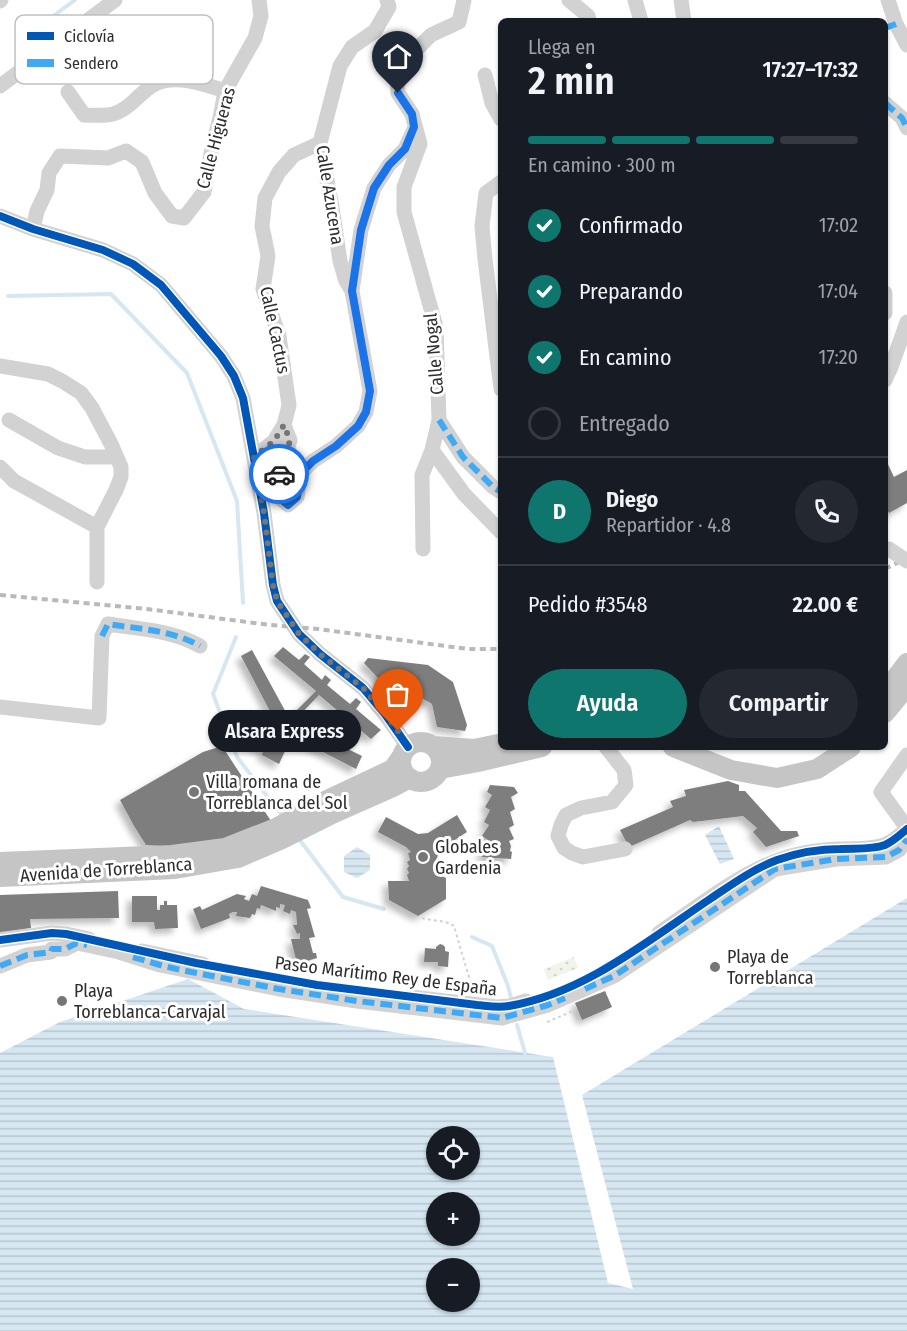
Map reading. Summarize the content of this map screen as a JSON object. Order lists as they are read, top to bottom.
{
  "streets": {
    "main road": ["Avenida de Torreblanca"],
    "street": [
      "Calle Higueras",
      "Calle Azucena",
      "Calle Cactus",
      "Calle Nogal",
      "Paseo Marítimo Rey de España"
    ]
  },
  "crossings": [
    ["Calle Azucena", "Calle Cactus"]
  ],
  "places": [
    "Alsara Express",
    "Villa romana de Torreblanca del Sol",
    "Globales Gardenia",
    "Playa de Torreblanca",
    "Playa Torreblanca-Carvajal"
  ],
  "legend": ["Ciclovía", "Sendero"],
  "page": {
    "heading": ["2 min", "Llega en", "17:27–17:32"],
    "panel": [
      "Diego",
      "Repartidor · 4.8",
      "Pedido #3548",
      "22.00 €"
    ],
    "bar": "En camino · 300 m",
    "list": [
      ["Confirmado", "17:02"],
      ["Preparando", "17:04"],
      ["En camino", "17:20"],
      "Entregado"
    ],
    "round": "D",
    "buttons": ["Ayuda", "Compartir"],
    "bubble": "Alsara Express",
    "map_buttons": ["+", "−"]
  }
}
